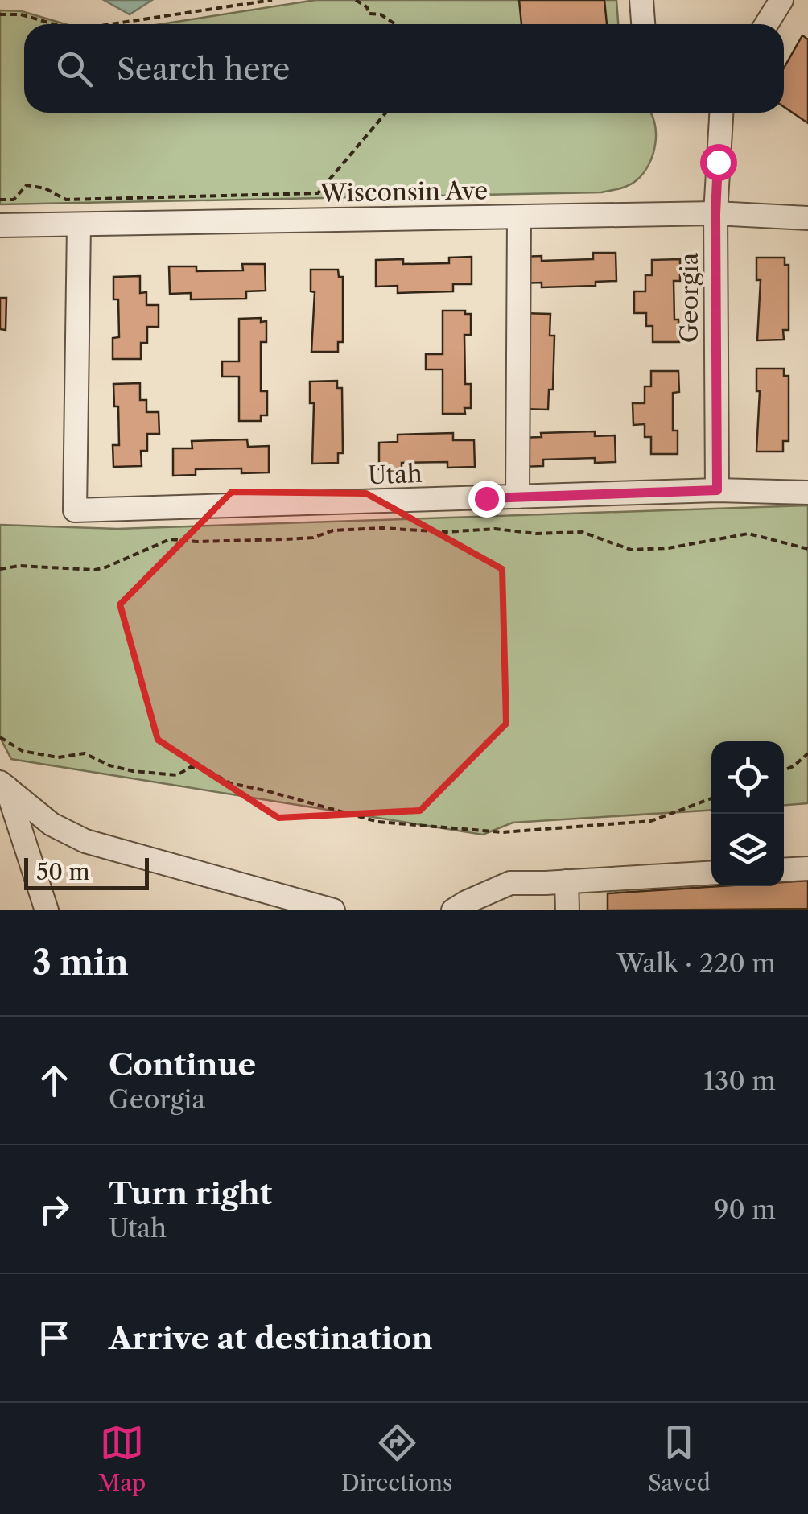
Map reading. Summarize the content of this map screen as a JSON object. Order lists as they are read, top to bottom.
{
  "streets": {
    "street": ["Wisconsin Ave", "Georgia", "Utah"]
  },
  "crossings": [
    ["Wisconsin Ave", "Georgia"],
    ["Wisconsin Ave", "Utah"],
    ["Georgia", "Utah"]
  ],
  "scale_bar": "50 m",
  "page": {
    "search": "Search here",
    "scale": "50 m",
    "heading": ["3 min", "Walk · 220 m"],
    "list": [
      ["Continue", "Georgia", "130 m"],
      ["Turn right", "Utah", "90 m"],
      "Arrive at destination"
    ],
    "nav": ["Map", "Directions", "Saved"]
  }
}
